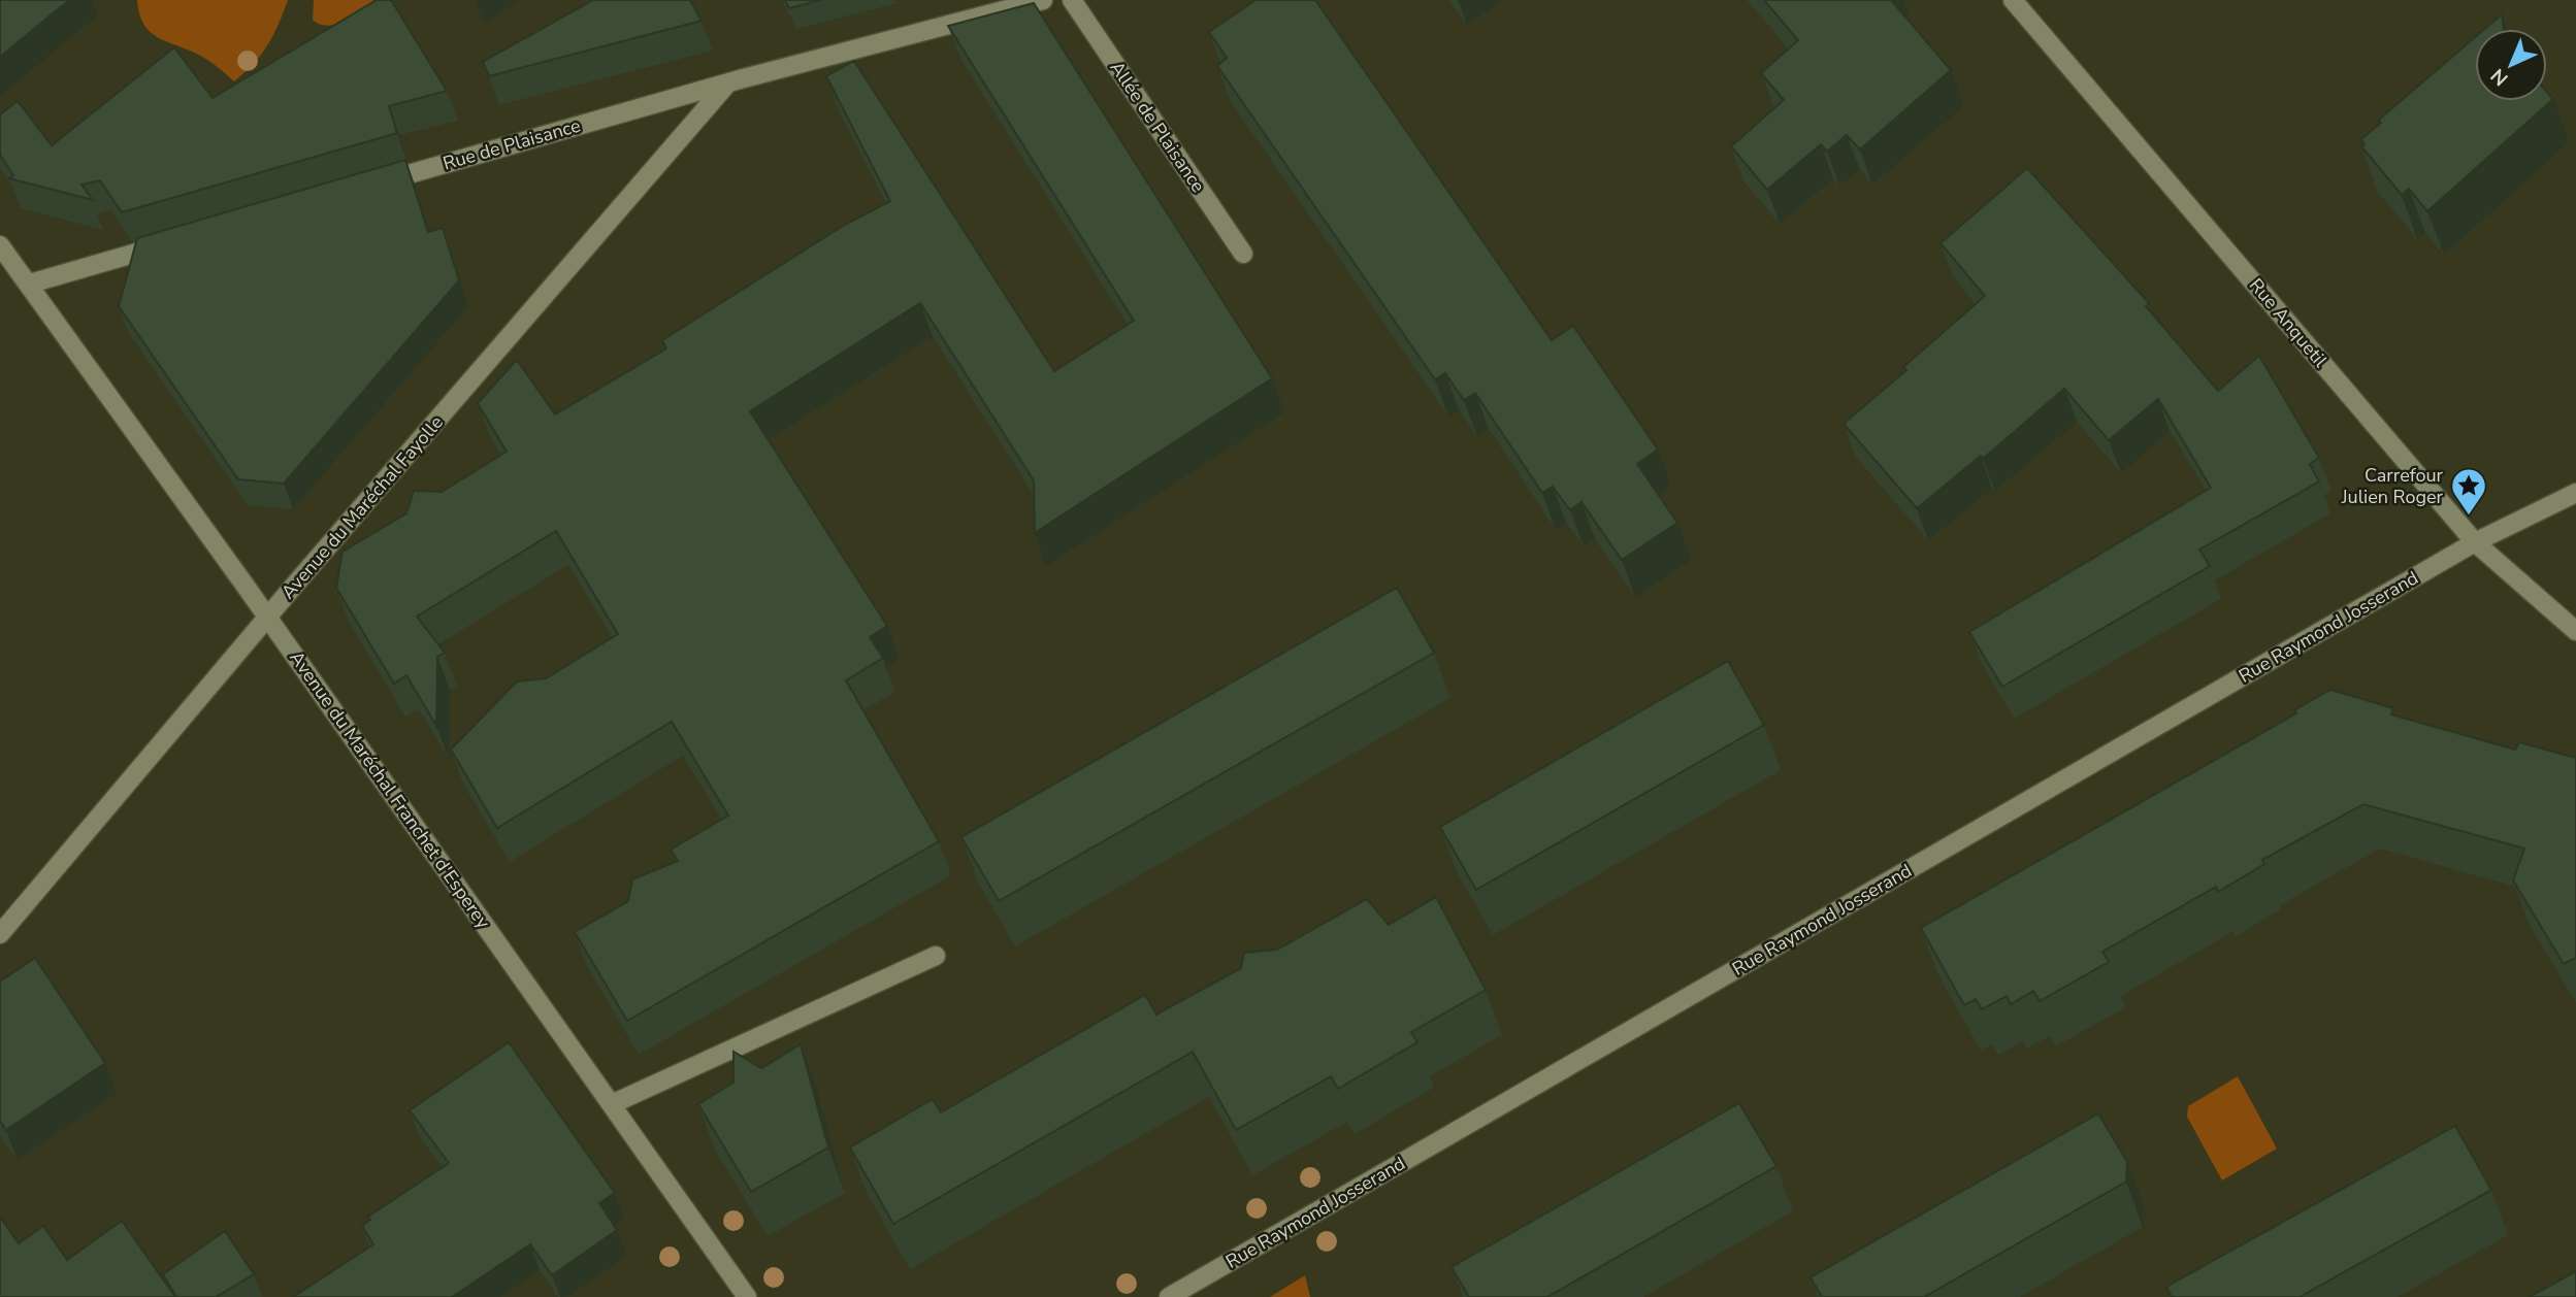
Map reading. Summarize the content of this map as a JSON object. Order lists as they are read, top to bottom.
{
  "streets": {
    "street": [
      "Allée de Plaisance",
      "Rue de Plaisance",
      "Rue Anquetil",
      "Avenue du Maréchal Fayolle",
      "Rue Raymond Josserand",
      "Avenue du Maréchal Franchet d'Esperey"
    ]
  },
  "crossings": [
    ["Rue de Plaisance", "Avenue du Maréchal Fayolle"],
    ["Rue Anquetil", "Rue Raymond Josserand"],
    ["Avenue du Maréchal Fayolle", "Avenue du Maréchal Franchet d'Esperey"]
  ],
  "places": {
    "place": ["Carrefour Julien Roger"]
  },
  "north": "bottom left"
}
